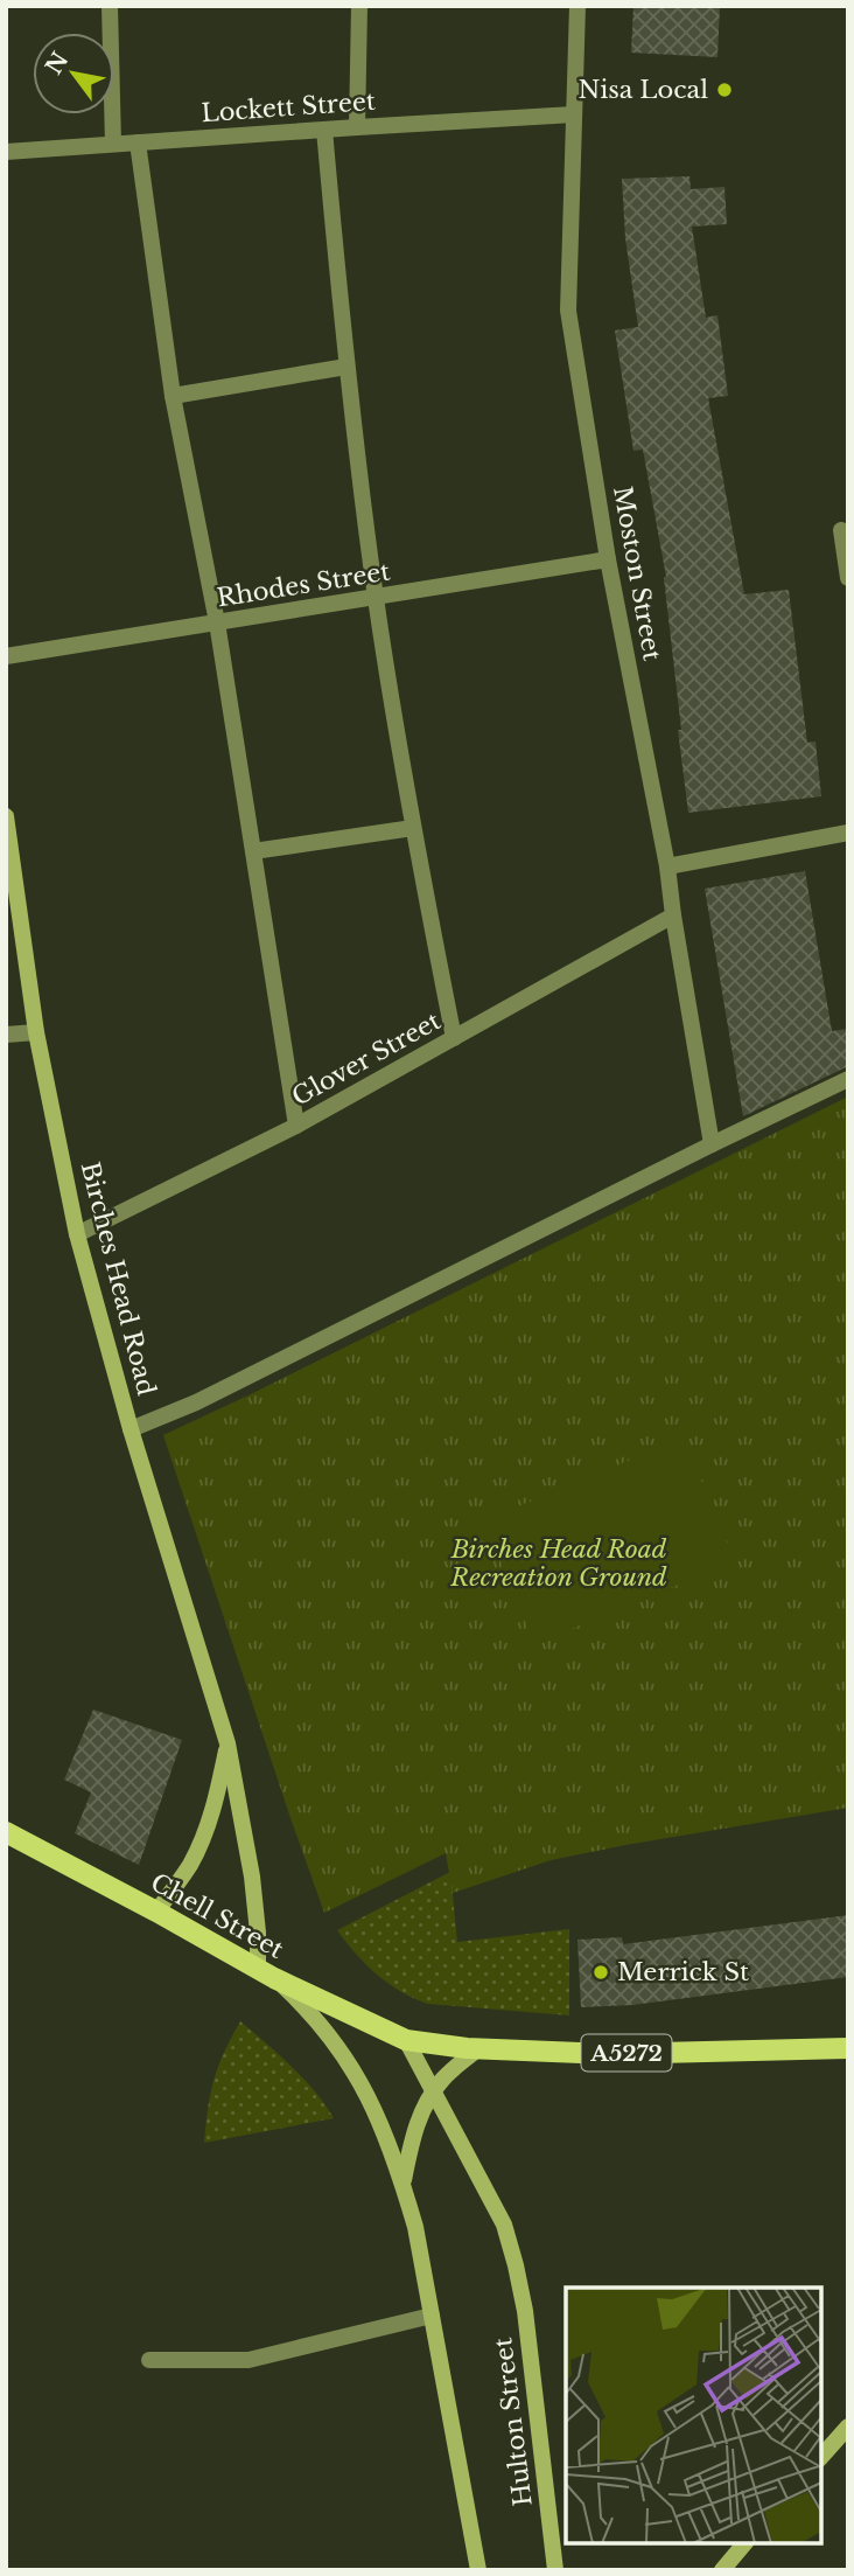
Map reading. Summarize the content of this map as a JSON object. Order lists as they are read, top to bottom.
{
  "streets": {
    "main road": ["Chell Street", "A5272"],
    "street": [
      "Lockett Street",
      "Moston Street",
      "Rhodes Street",
      "Glover Street",
      "Birches Head Road",
      "Hulton Street"
    ]
  },
  "crossings": [
    ["Lockett Street", "Moston Street"],
    ["Moston Street", "Rhodes Street"],
    ["Moston Street", "Glover Street"],
    ["Glover Street", "Birches Head Road"],
    ["Birches Head Road", "Chell Street"],
    ["Chell Street", "A5272"],
    ["Chell Street", "Hulton Street"],
    ["A5272", "Hulton Street"]
  ],
  "parks": ["Birches Head Road Recreation Ground"],
  "places": ["Nisa Local", "Merrick St"],
  "north": "top left"
}
